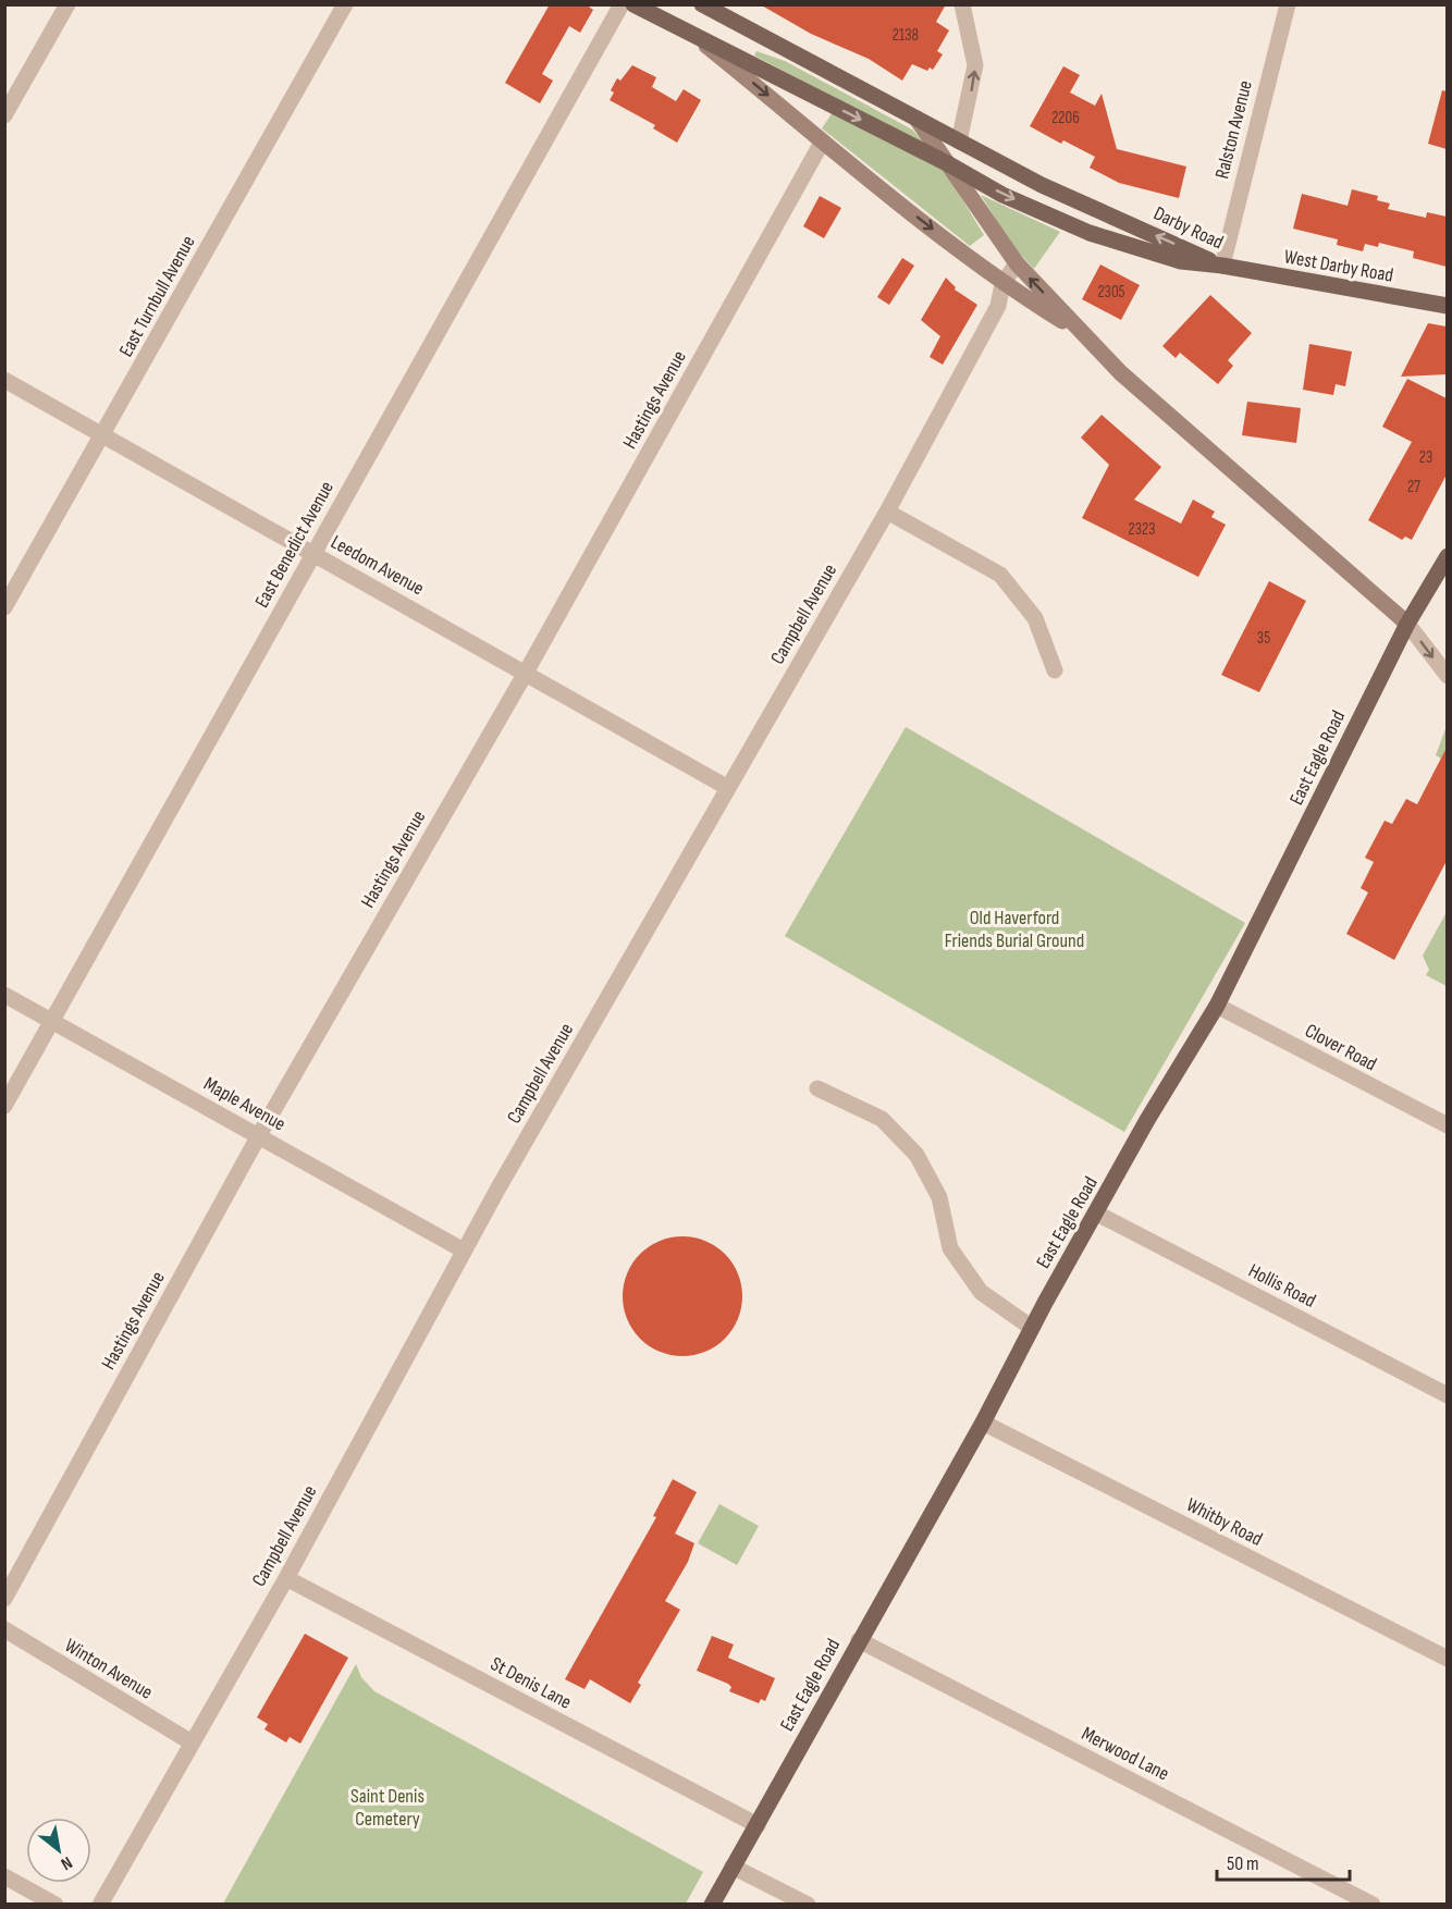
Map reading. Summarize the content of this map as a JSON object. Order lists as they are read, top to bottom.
{
  "streets": {
    "main road": ["Darby Road", "West Darby Road", "East Eagle Road"],
    "street": [
      "Ralston Avenue",
      "East Turnbull Avenue",
      "Hastings Avenue",
      "East Benedict Avenue",
      "Leedom Avenue",
      "Campbell Avenue",
      "Clover Road",
      "Maple Avenue",
      "Hollis Road",
      "Whitby Road",
      "Winton Avenue",
      "St Denis Lane",
      "Merwood Lane"
    ]
  },
  "crossings": [
    ["Ralston Avenue", "Darby Road"],
    ["Ralston Avenue", "West Darby Road"],
    ["Darby Road", "West Darby Road"],
    ["Darby Road", "Hastings Avenue"],
    ["Darby Road", "Campbell Avenue"],
    ["Darby Road", "East Eagle Road"],
    ["East Turnbull Avenue", "Leedom Avenue"],
    ["Hastings Avenue", "Leedom Avenue"],
    ["Hastings Avenue", "Maple Avenue"],
    ["East Benedict Avenue", "Leedom Avenue"],
    ["East Benedict Avenue", "Maple Avenue"],
    ["Leedom Avenue", "Campbell Avenue"],
    ["Campbell Avenue", "Maple Avenue"],
    ["Campbell Avenue", "Winton Avenue"],
    ["Campbell Avenue", "St Denis Lane"],
    ["East Eagle Road", "Clover Road"],
    ["East Eagle Road", "Hollis Road"],
    ["East Eagle Road", "Whitby Road"],
    ["East Eagle Road", "St Denis Lane"],
    ["East Eagle Road", "Merwood Lane"]
  ],
  "parks": ["Old Haverford Friends Burial Ground", "Saint Denis Cemetery"],
  "house_numbers": [
    "2138",
    "2206",
    "2305",
    "23",
    "27",
    "2323",
    "35"
  ],
  "scale_bar": "50 m",
  "north": "bottom right"
}
